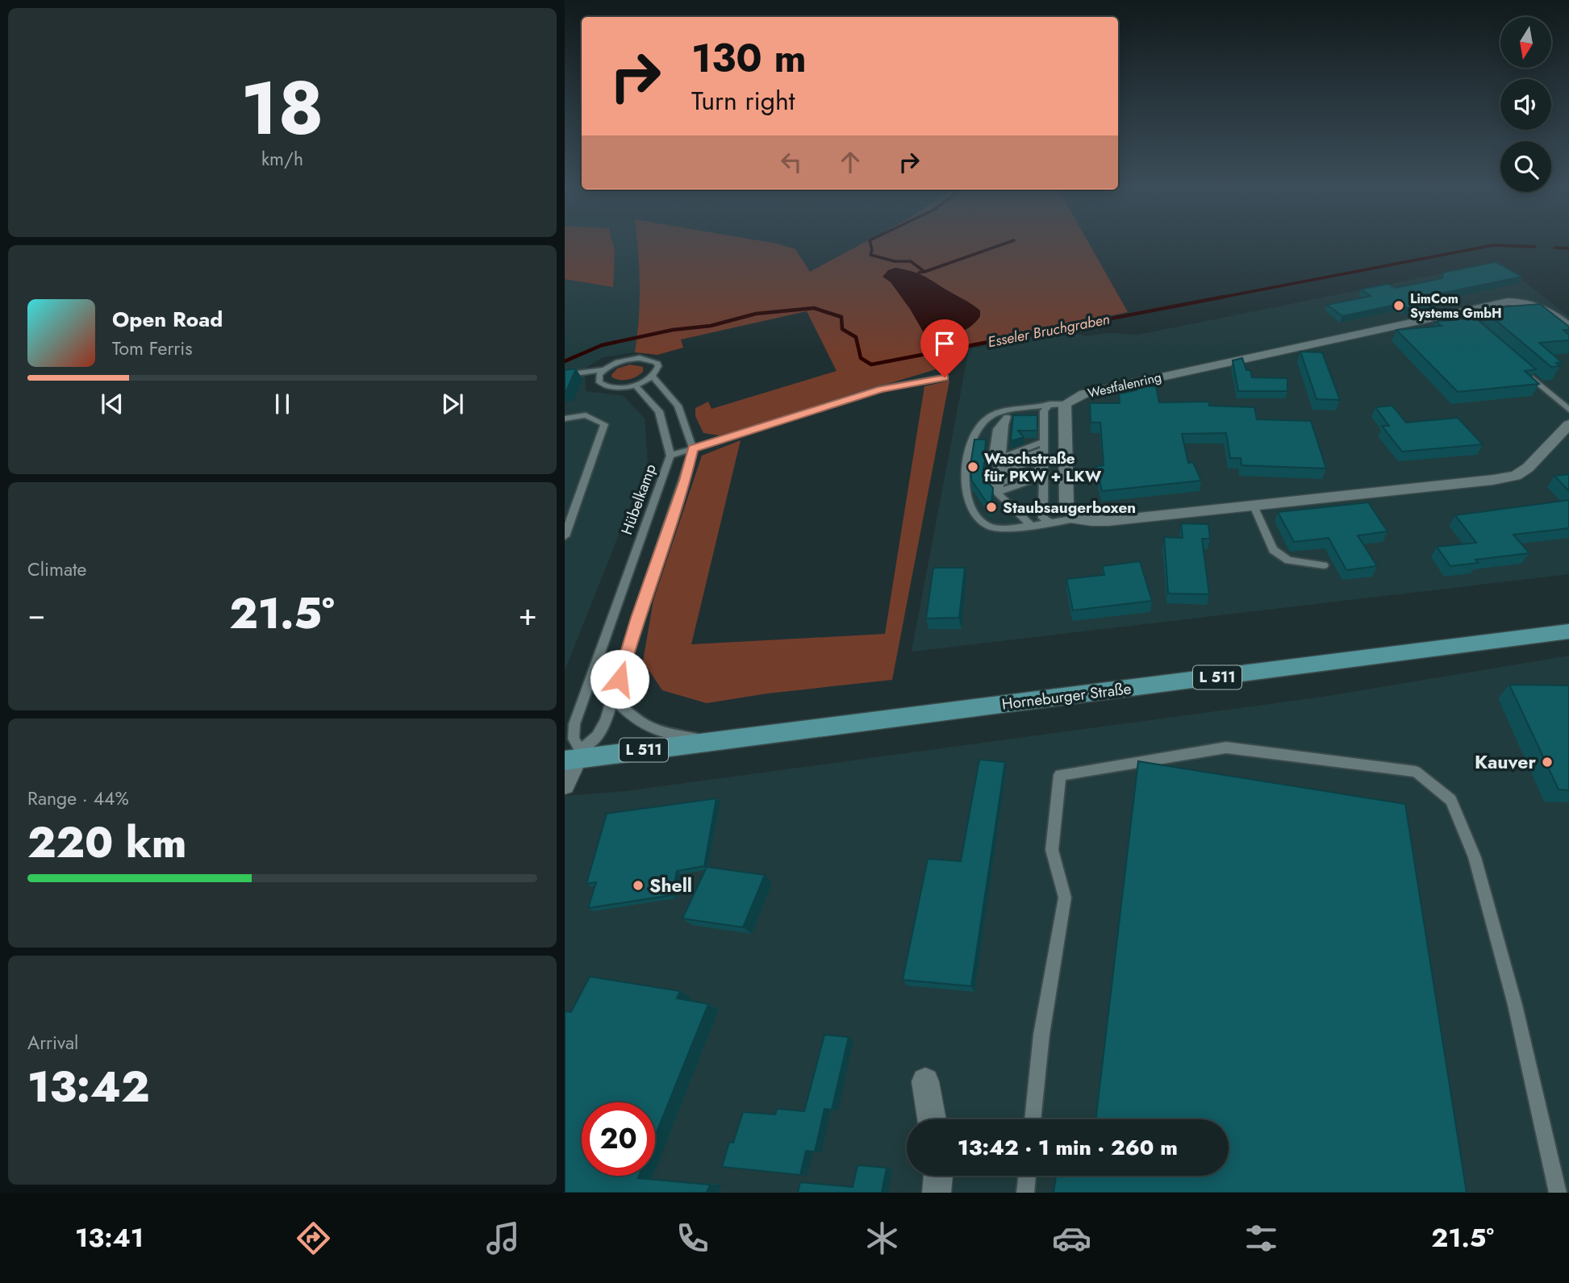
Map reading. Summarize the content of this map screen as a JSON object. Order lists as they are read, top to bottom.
{
  "streets": {
    "main road": ["L 511", "Horneburger Straße"],
    "street": ["Westfalenring"],
    "lane": ["Hübelkamp"]
  },
  "crossings": [
    ["Hübelkamp", "Horneburger Straße"]
  ],
  "water": ["Esseler Bruchgraben"],
  "places": [
    "LimCom Systems GmbH",
    "Waschstraße für PKW + LKW",
    "Staubsaugerboxen",
    "Kauver",
    "Shell"
  ],
  "north": "bottom",
  "page": {
    "tile": [
      ["18", "km/h"],
      "Climate",
      ["Range · 44%", "220 km"],
      ["Arrival", "13:42"]
    ],
    "turn": ["130 m", "Turn right"],
    "song": ["Open Road", "Tom Ferris"],
    "heat": ["−", "21.5°", "+"],
    "limit": "20",
    "trip": "13:42 · 1 min · 260 m",
    "tabs": ["13:41", "21.5°"]
  }
}
